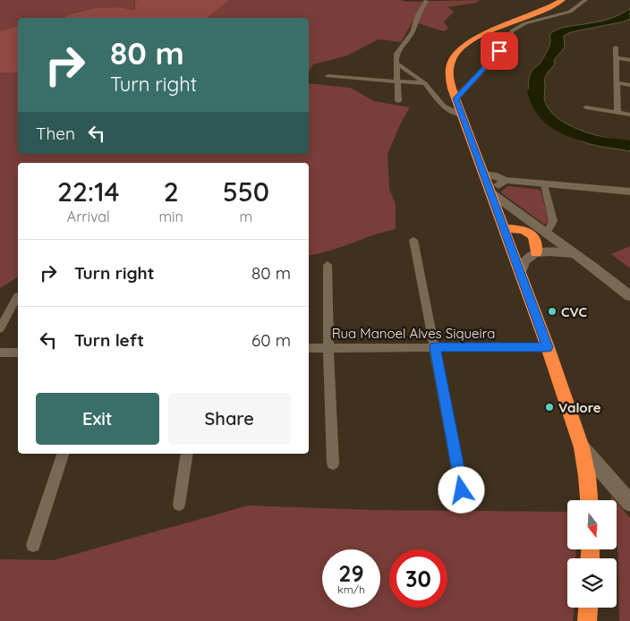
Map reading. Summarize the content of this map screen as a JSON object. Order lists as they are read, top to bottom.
{
  "streets": {
    "street": ["Rua Manoel Alves Siqueira"]
  },
  "places": ["CVC", "Valore"],
  "north": "bottom",
  "page": {
    "turn": ["80 m", "Turn right"],
    "then": "Then",
    "eta": [
      "22:14",
      "Arrival",
      "2",
      "min",
      "550",
      "m"
    ],
    "list": [
      {
        "name": "Turn right",
        "value": "80 m"
      },
      {
        "name": "Turn left",
        "value": "60 m"
      }
    ],
    "buttons": ["Exit", "Share"],
    "speed": "29 km/h",
    "limit": "30"
  }
}
